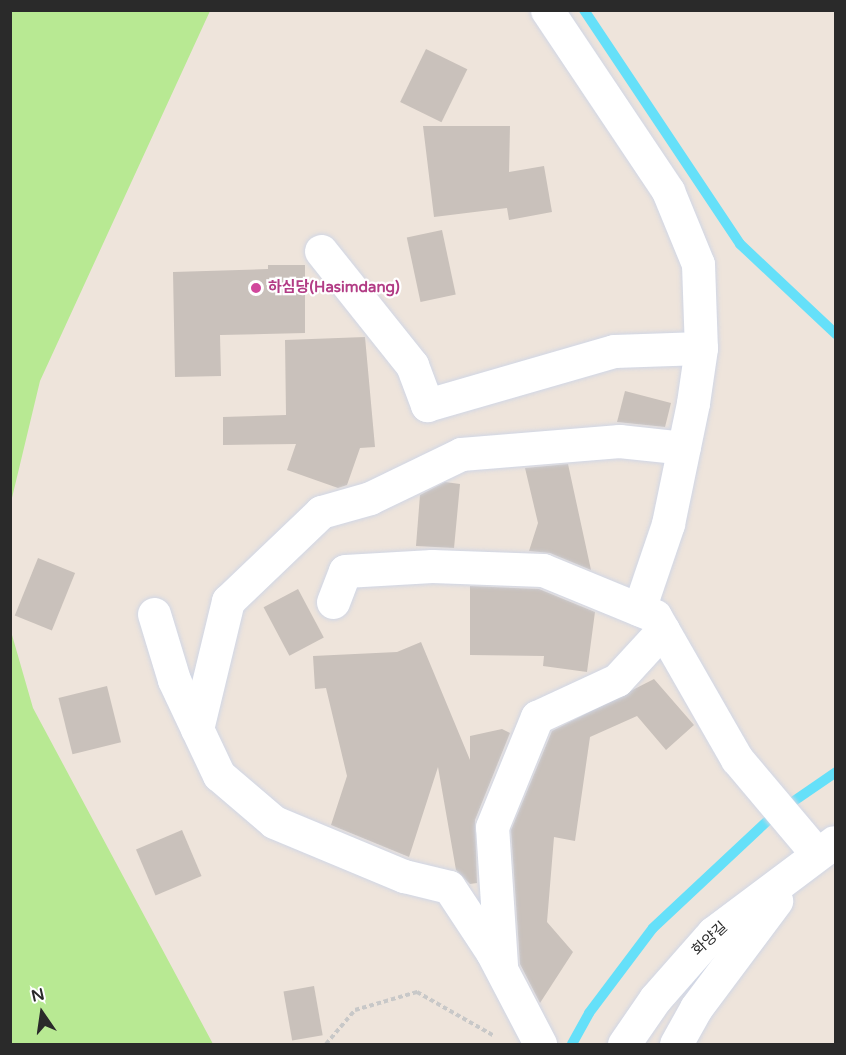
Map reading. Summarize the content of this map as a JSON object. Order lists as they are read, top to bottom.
{
  "streets": {
    "street": ["화양길"]
  },
  "places": ["하심당(Hasimdang)"],
  "north": "top"
}
